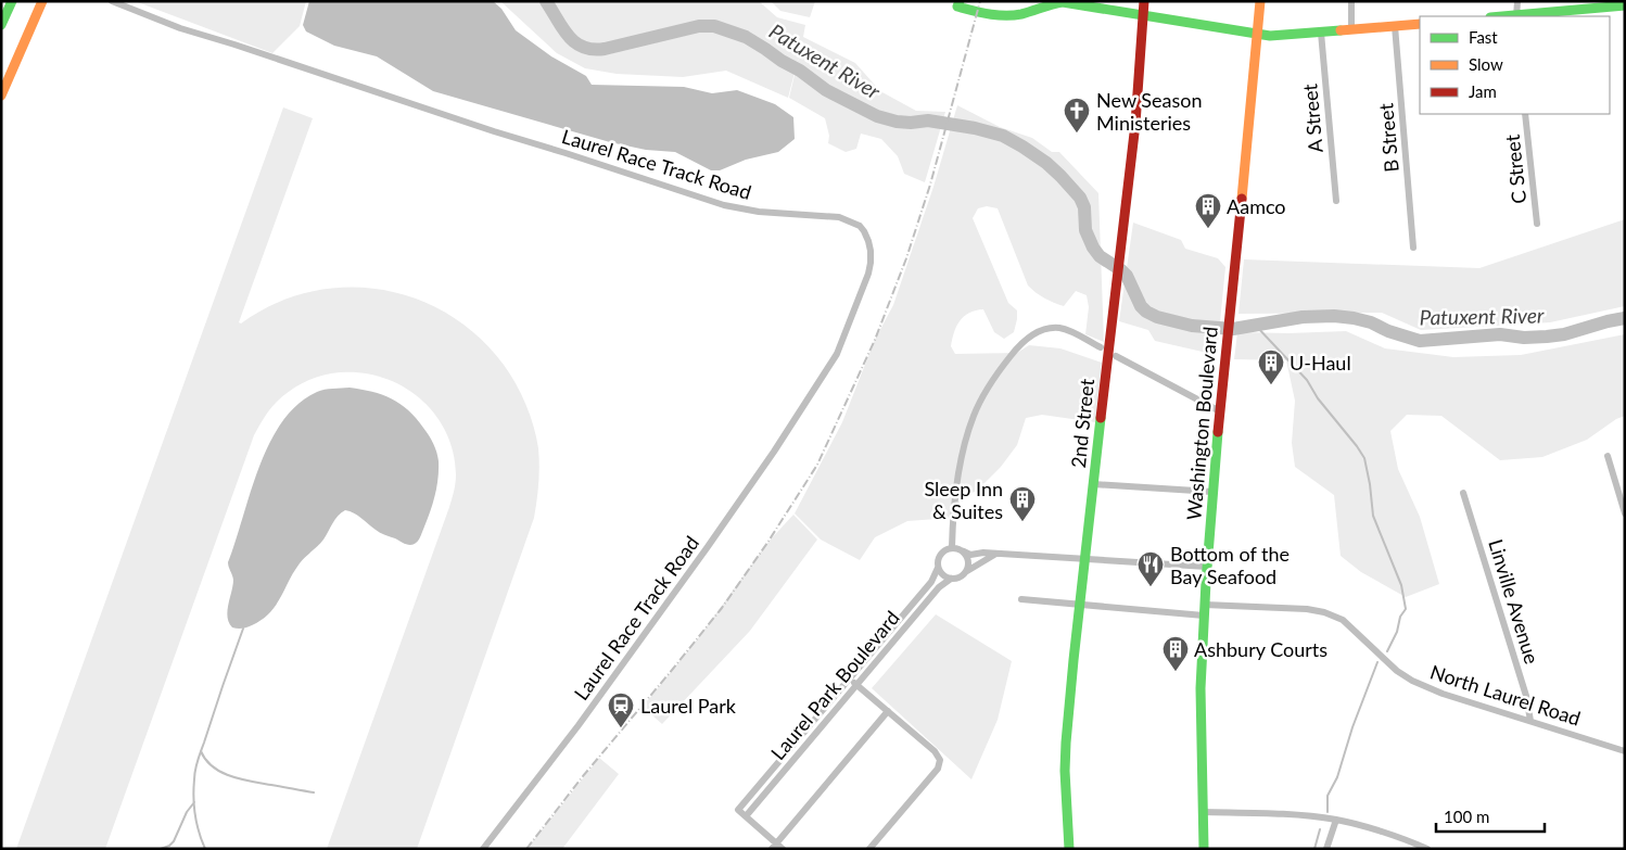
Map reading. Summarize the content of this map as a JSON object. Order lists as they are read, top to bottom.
{
  "streets": {
    "main road": ["2nd Street", "Washington Boulevard"],
    "street": [
      "A Street",
      "B Street",
      "Laurel Race Track Road",
      "C Street",
      "Linville Avenue",
      "Laurel Park Boulevard",
      "North Laurel Road"
    ]
  },
  "crossings": [
    ["2nd Street", "North Laurel Road"],
    ["Washington Boulevard", "North Laurel Road"],
    ["Linville Avenue", "North Laurel Road"]
  ],
  "water": ["Patuxent River"],
  "places": {
    "church": ["New Season Ministeries"],
    "building": [
      "Aamco",
      "U-Haul",
      "Sleep Inn & Suites",
      "Ashbury Courts"
    ],
    "restaurant": ["Bottom of the Bay Seafood"],
    "station": ["Laurel Park"]
  },
  "legend": ["Fast", "Slow", "Jam"],
  "scale_bar": "100 m"
}
